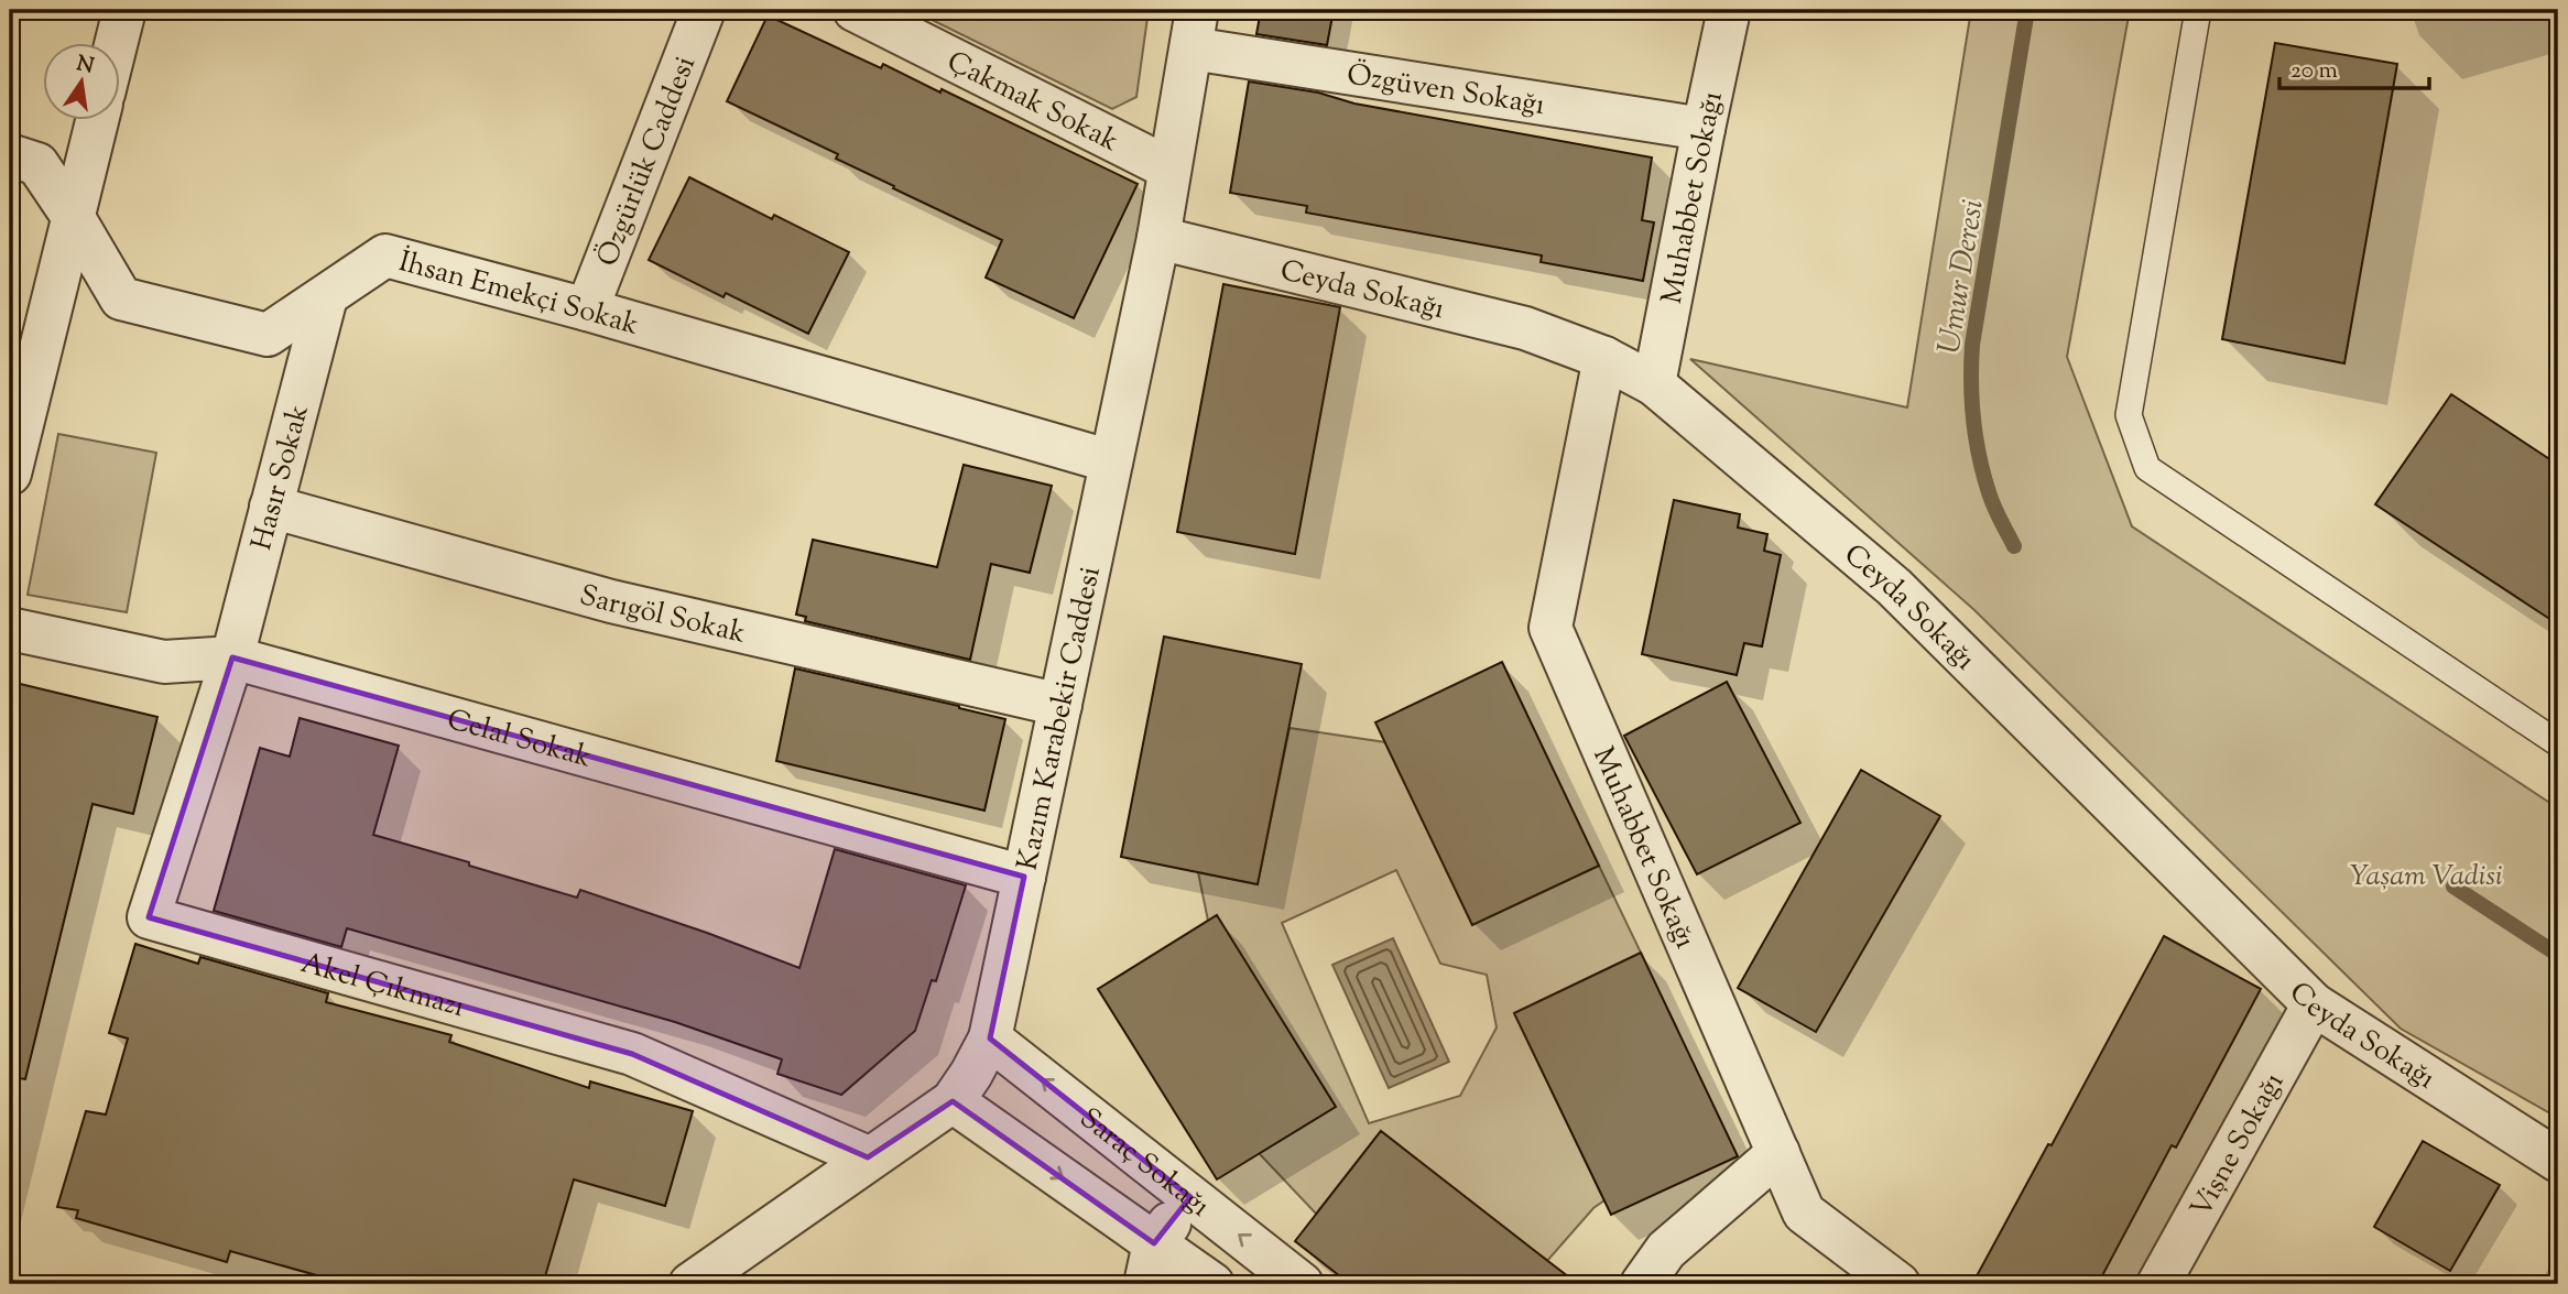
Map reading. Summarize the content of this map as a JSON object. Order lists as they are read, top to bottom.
{
  "streets": {
    "street": [
      "Özgüven Sokağı",
      "Çakmak Sokak",
      "Özgürlük Caddesi",
      "Muhabbet Sokağı",
      "Ceyda Sokağı",
      "İhsan Emekçi Sokak",
      "Hasır Sokak",
      "Sarıgöl Sokak",
      "Kazım Karabekir Caddesi",
      "Celal Sokak",
      "Akel Çıkmazı",
      "Vişne Sokağı",
      "Saraç Sokağı"
    ]
  },
  "crossings": [
    ["Özgüven Sokağı", "Muhabbet Sokağı"],
    ["Özgüven Sokağı", "Kazım Karabekir Caddesi"],
    ["Çakmak Sokak", "Kazım Karabekir Caddesi"],
    ["Özgürlük Caddesi", "İhsan Emekçi Sokak"],
    ["Muhabbet Sokağı", "Ceyda Sokağı"],
    ["Ceyda Sokağı", "Kazım Karabekir Caddesi"],
    ["Ceyda Sokağı", "Vişne Sokağı"],
    ["İhsan Emekçi Sokak", "Hasır Sokak"],
    ["İhsan Emekçi Sokak", "Kazım Karabekir Caddesi"],
    ["Hasır Sokak", "Sarıgöl Sokak"],
    ["Hasır Sokak", "Celal Sokak"],
    ["Hasır Sokak", "Akel Çıkmazı"],
    ["Sarıgöl Sokak", "Kazım Karabekir Caddesi"],
    ["Kazım Karabekir Caddesi", "Celal Sokak"],
    ["Kazım Karabekir Caddesi", "Akel Çıkmazı"],
    ["Kazım Karabekir Caddesi", "Saraç Sokağı"],
    ["Celal Sokak", "Akel Çıkmazı"]
  ],
  "water": ["Umur Deresi"],
  "parks": ["Yaşam Vadisi"],
  "scale_bar": "20 m",
  "north": "top"
}
